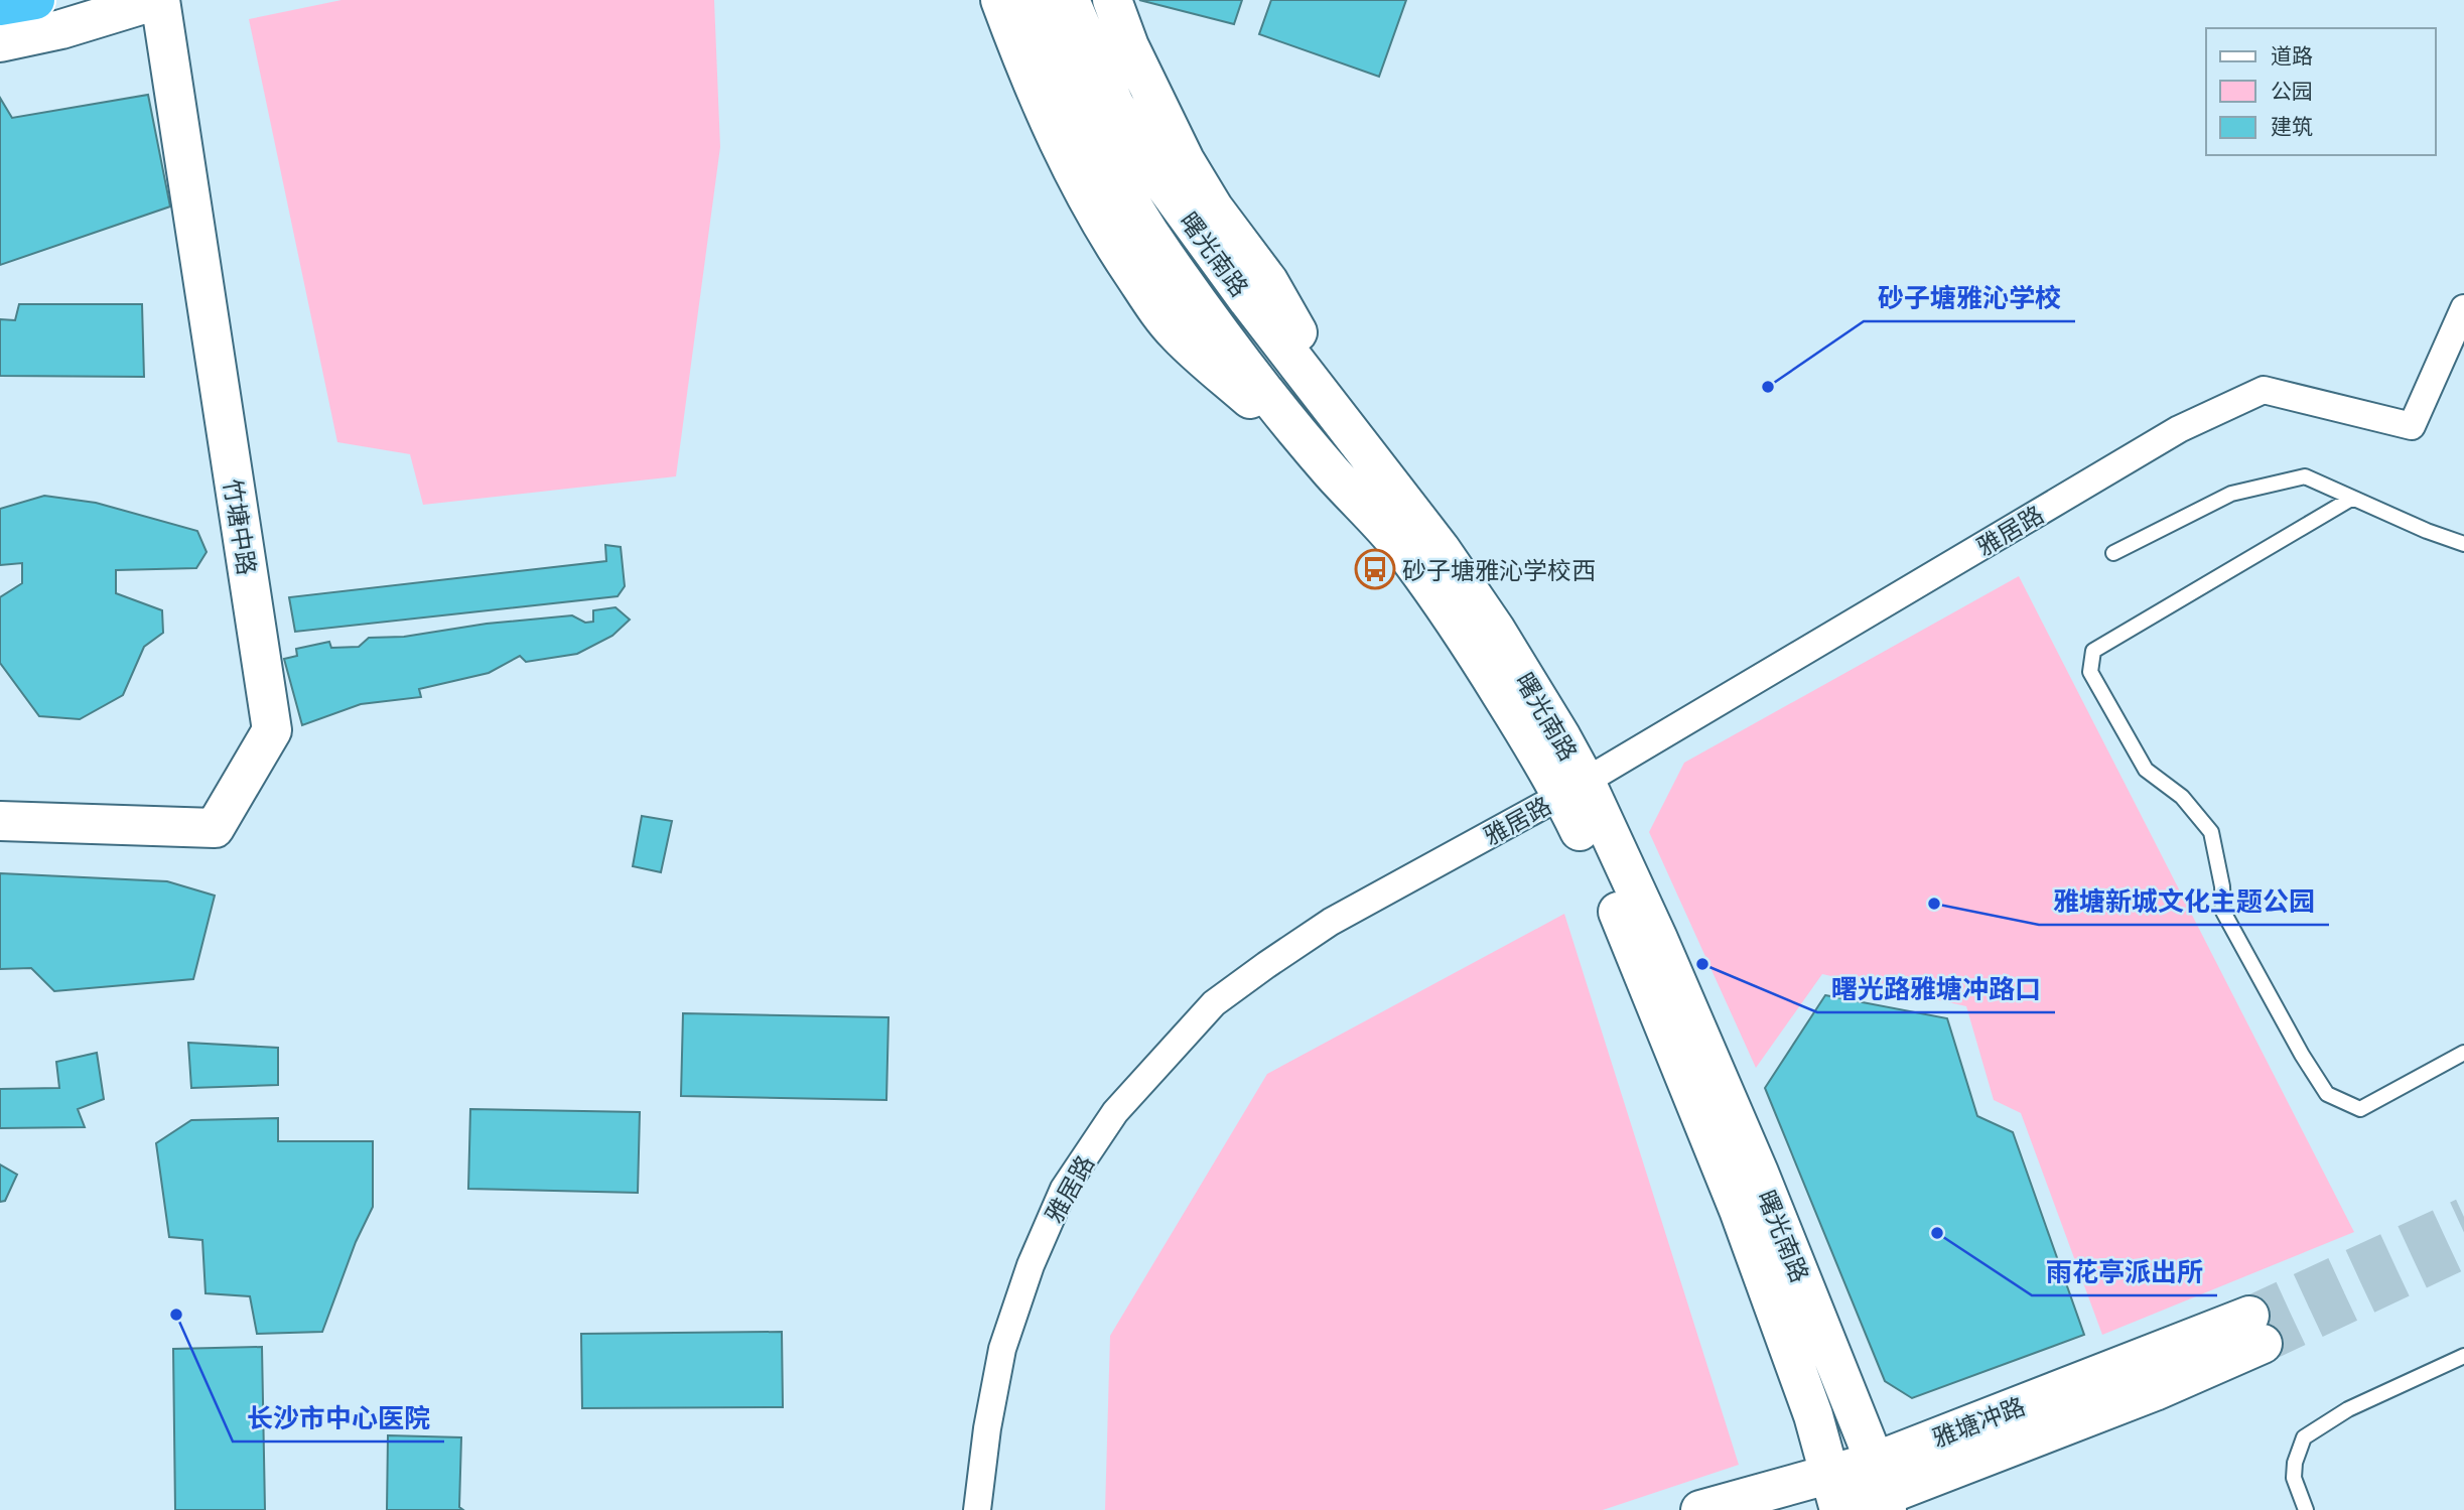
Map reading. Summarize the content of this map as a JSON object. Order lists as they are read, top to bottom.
{
  "streets": {
    "main road": ["曙光南路", "竹塘中路", "雅塘冲路"],
    "street": ["雅居路"]
  },
  "crossings": [
    ["曙光南路", "雅居路"],
    ["曙光南路", "雅塘冲路"]
  ],
  "places": {
    "other": [
      "砂子塘雅沁学校",
      "雅塘新城文化主题公园",
      "曙光路雅塘冲路口",
      "雨花亭派出所",
      "长沙市中心医院"
    ],
    "bus stop": ["砂子塘雅沁学校西"]
  },
  "legend": ["道路", "公园", "建筑"]
}
